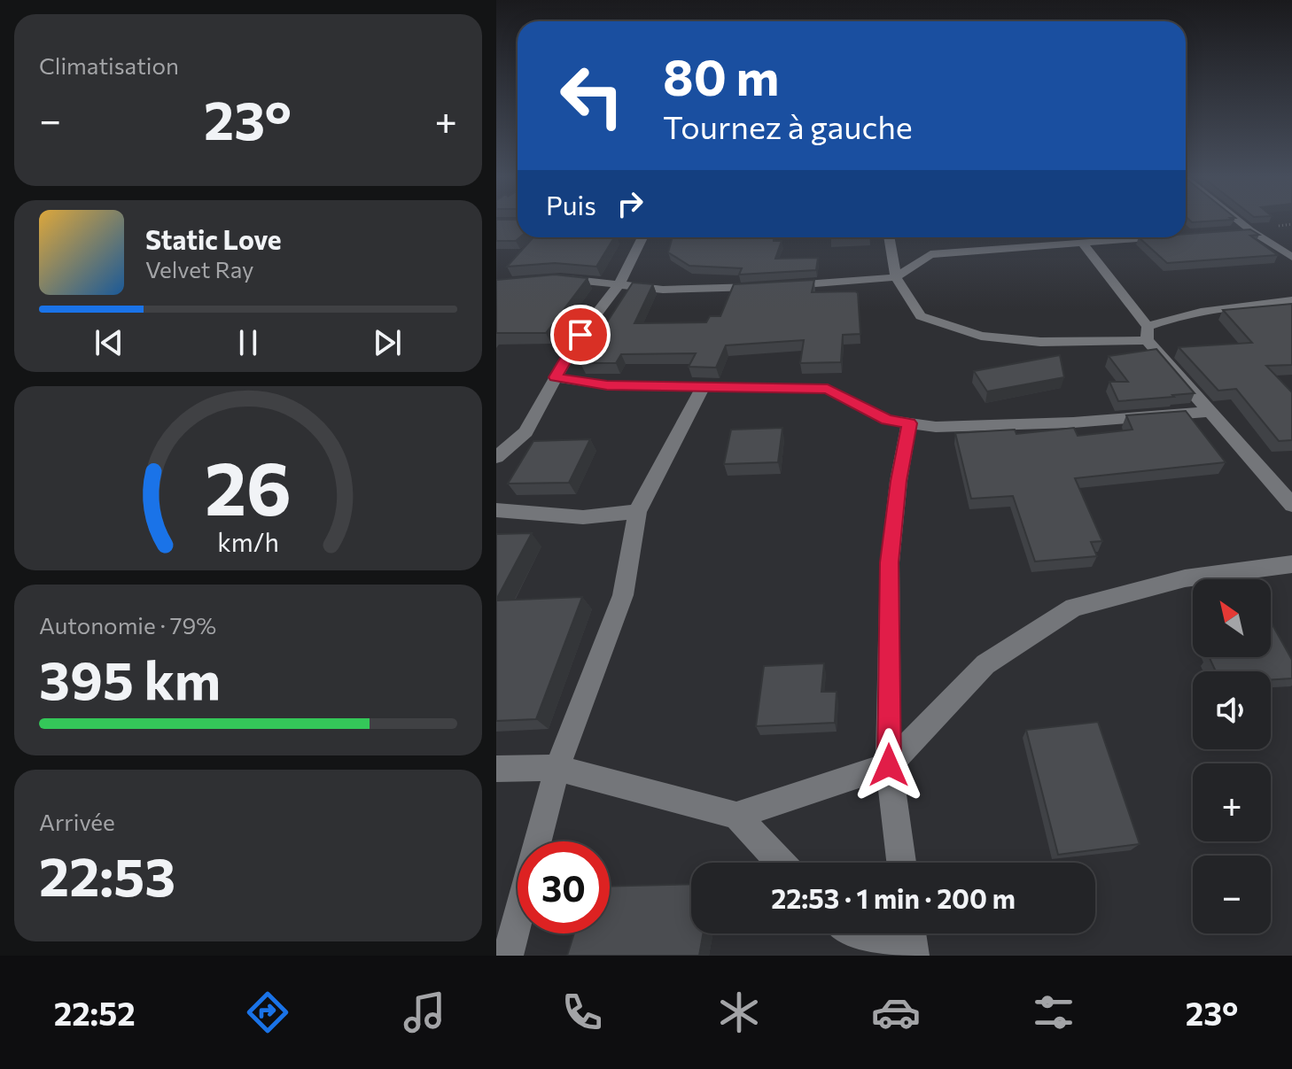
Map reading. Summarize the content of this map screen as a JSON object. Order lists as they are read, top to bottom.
{
  "north": "top left",
  "page": {
    "tile": [
      "Climatisation",
      ["Autonomie · 79%", "395 km"],
      ["Arrivée", "22:53"]
    ],
    "turn": ["80 m", "Tournez à gauche"],
    "heat": ["−", "23°", "+"],
    "then": "Puis",
    "song": ["Static Love", "Velvet Ray"],
    "map_buttons": ["+", "−"],
    "limit": "30",
    "trip": "22:53 · 1 min · 200 m",
    "tabs": ["22:52", "23°"],
    "gauge": ["26", "km/h"]
  }
}
